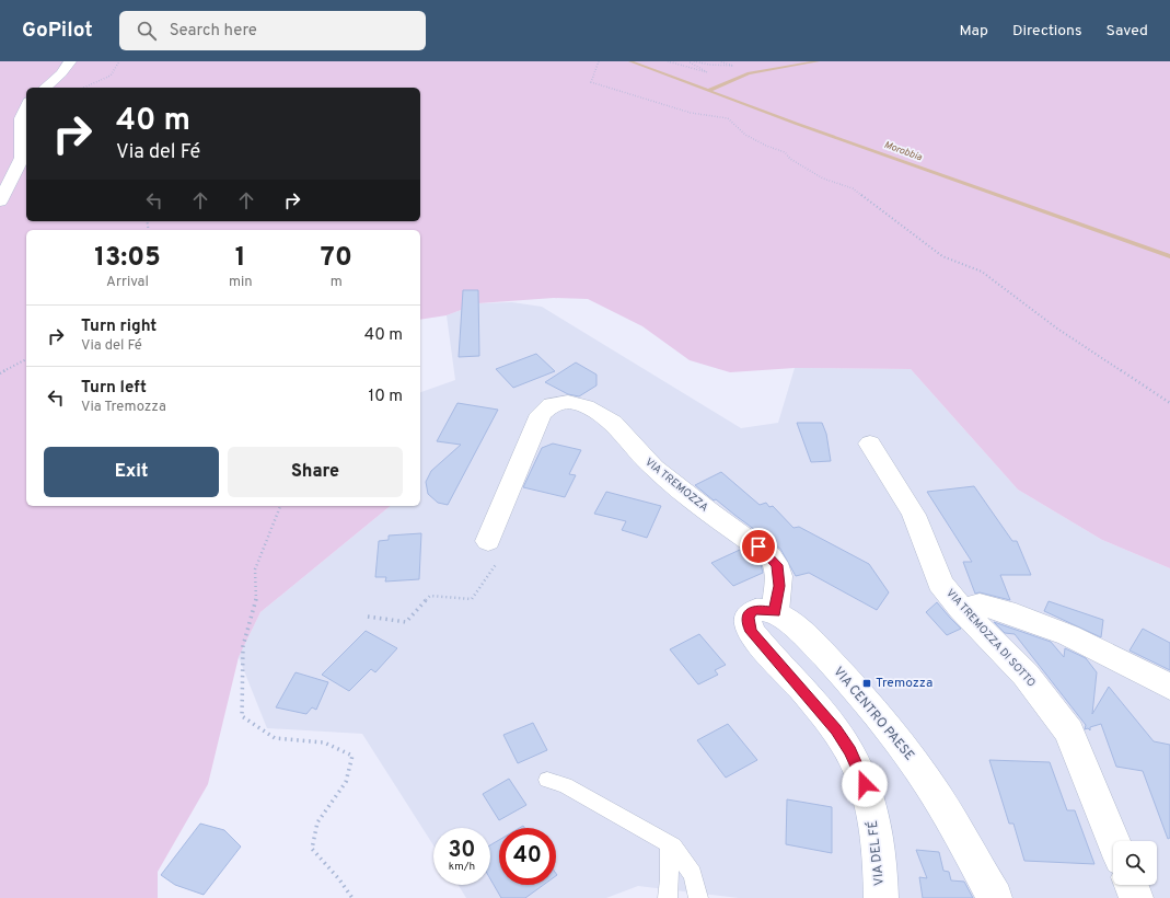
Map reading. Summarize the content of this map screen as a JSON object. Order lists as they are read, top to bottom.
{
  "streets": {
    "street": [
      "VIA TREMOZZA",
      "VIA TREMOZZA DI SOTTO",
      "VIA CENTRO PAESE",
      "VIA DEL FÉ"
    ]
  },
  "crossings": [
    ["VIA TREMOZZA", "VIA CENTRO PAESE"],
    ["VIA TREMOZZA", "VIA DEL FÉ"],
    ["VIA CENTRO PAESE", "VIA DEL FÉ"]
  ],
  "water": ["Morobbia"],
  "places": {
    "transit": ["Tremozza"]
  },
  "page": {
    "header": "GoPilot",
    "search": "Search here",
    "nav": ["Map", "Directions", "Saved"],
    "turn": ["40 m", "Via del Fé"],
    "eta": [
      "13:05",
      "Arrival",
      "1",
      "min",
      "70",
      "m"
    ],
    "list": [
      {
        "name": "Turn right",
        "note": "Via del Fé",
        "value": "40 m"
      },
      {
        "name": "Turn left",
        "note": "Via Tremozza",
        "value": "10 m"
      }
    ],
    "buttons": ["Exit", "Share"],
    "speed": "30 km/h",
    "limit": "40"
  }
}
